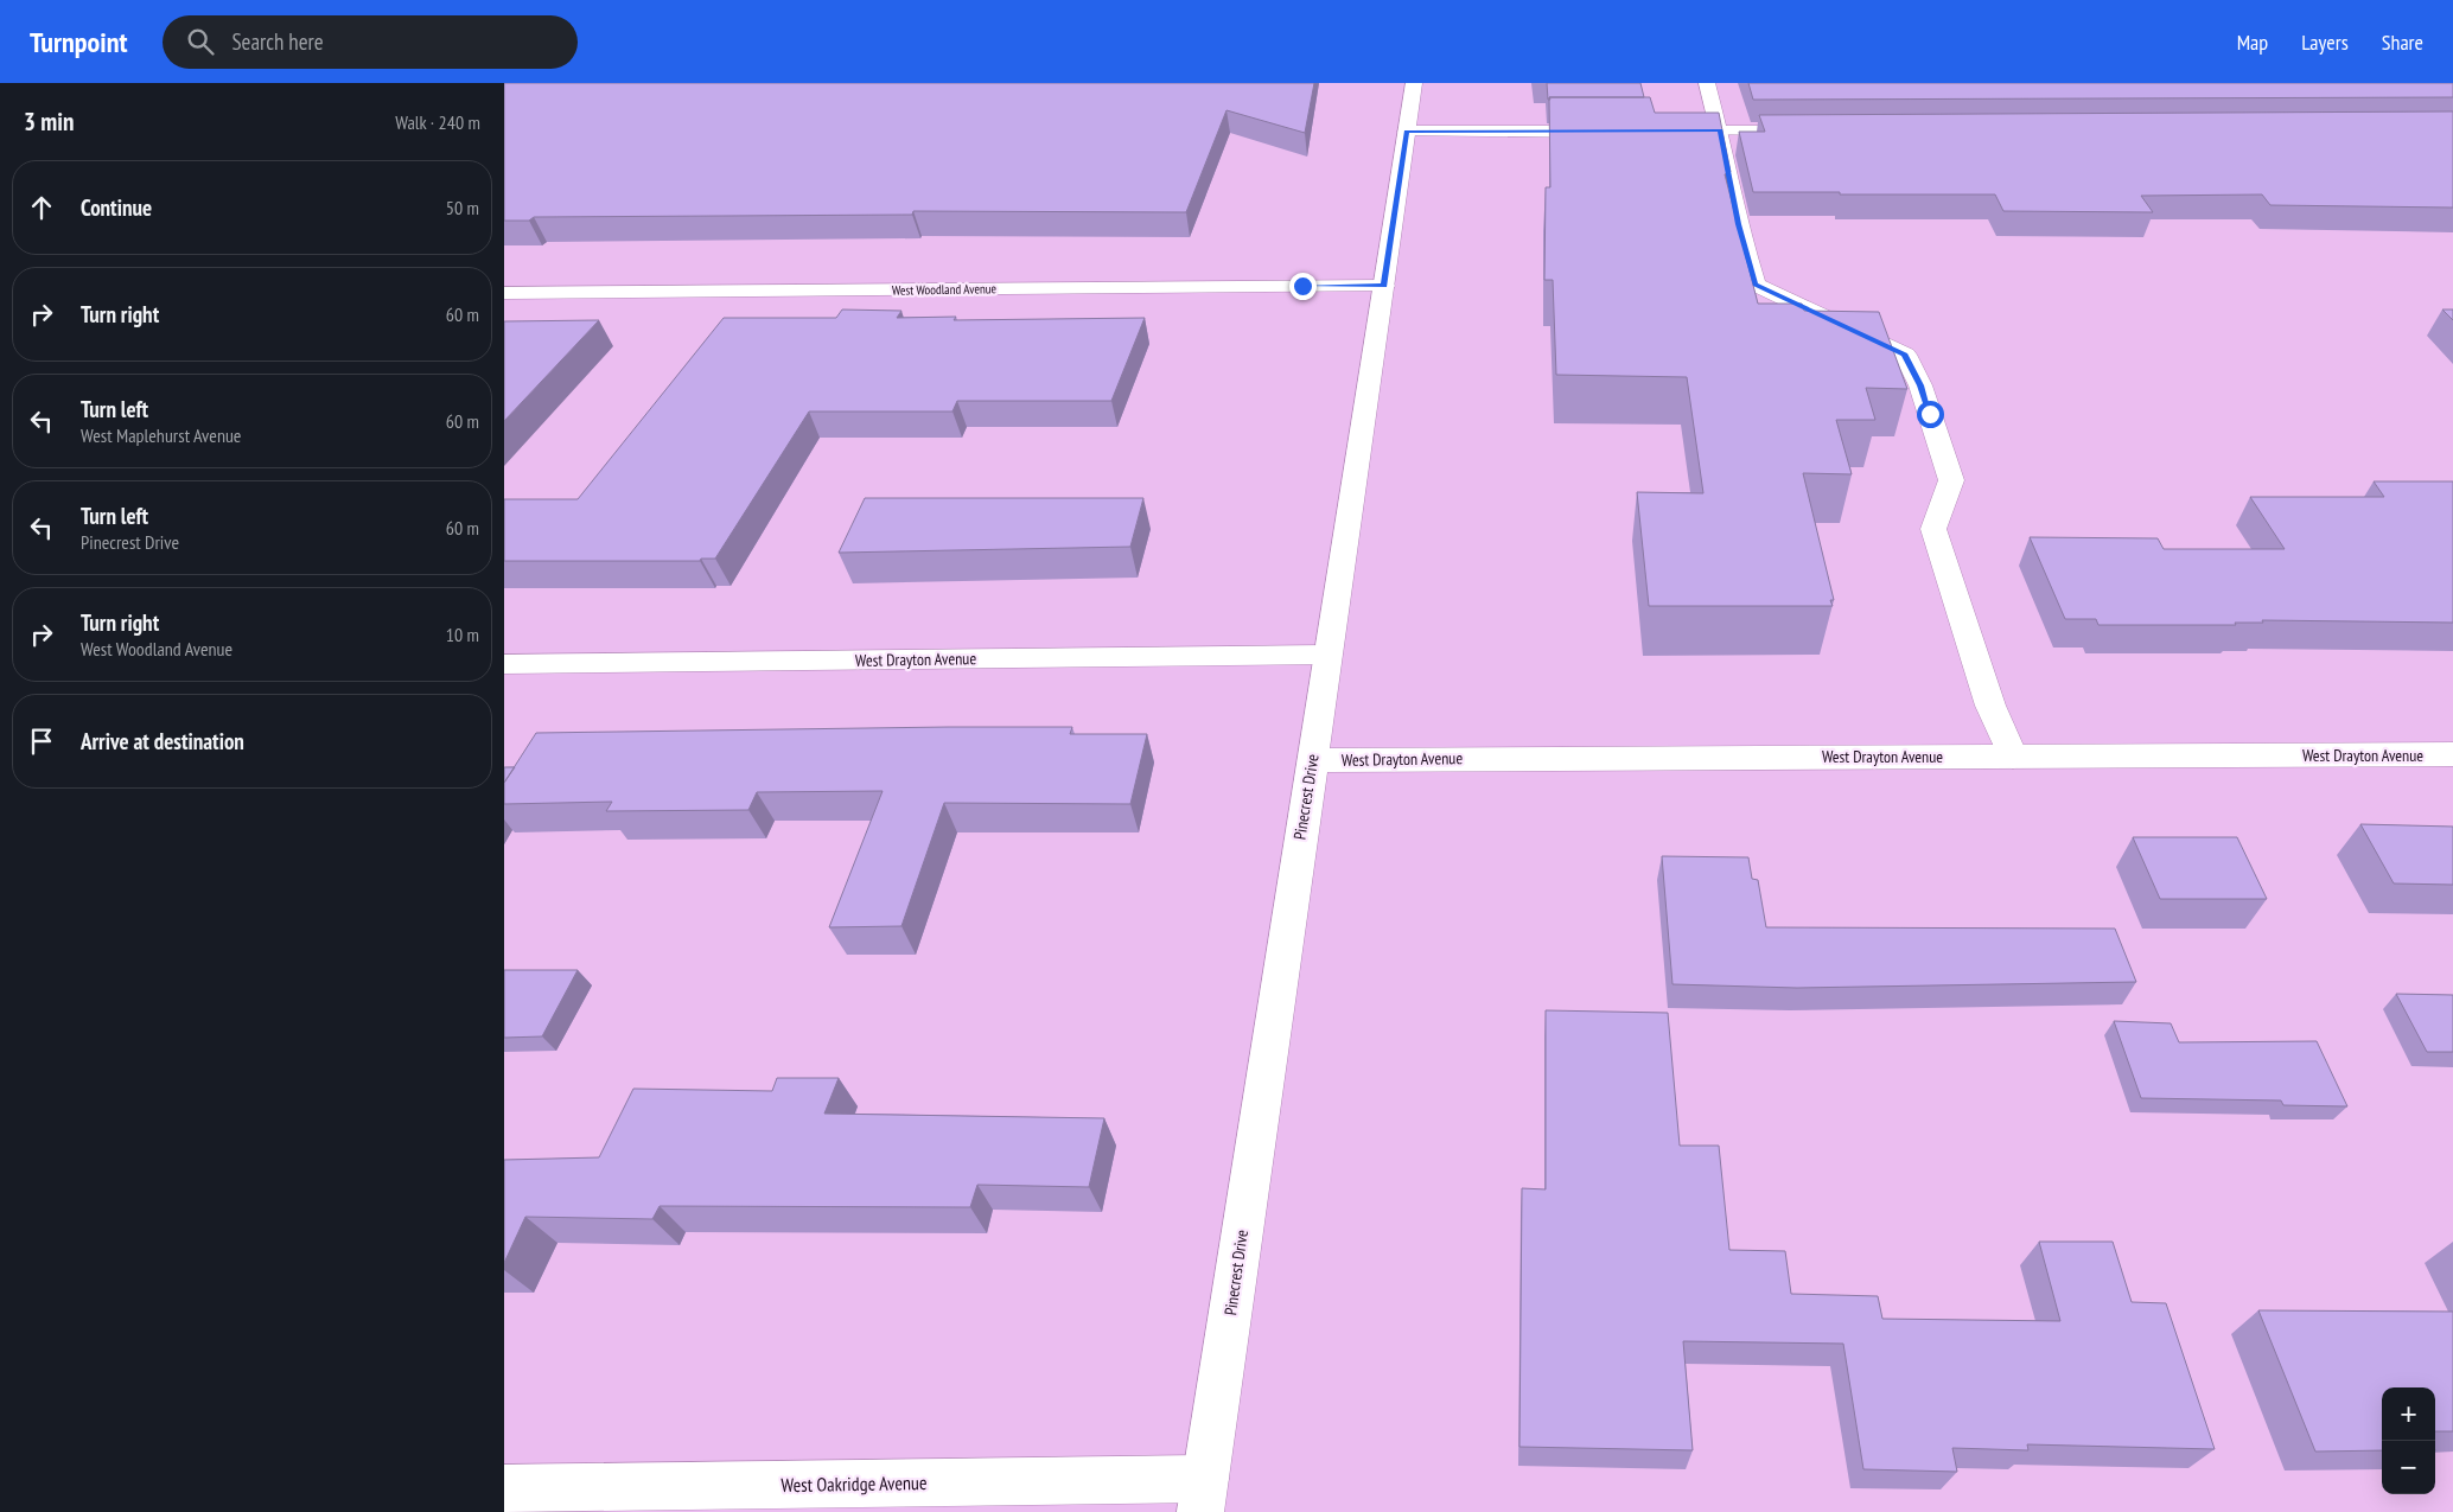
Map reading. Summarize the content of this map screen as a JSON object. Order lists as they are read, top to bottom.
{
  "streets": {
    "street": [
      "West Woodland Avenue",
      "West Drayton Avenue",
      "Pinecrest Drive",
      "West Oakridge Avenue"
    ]
  },
  "crossings": [
    ["West Woodland Avenue", "Pinecrest Drive"],
    ["West Drayton Avenue", "Pinecrest Drive"],
    ["Pinecrest Drive", "West Oakridge Avenue"]
  ],
  "page": {
    "header": "Turnpoint",
    "search": "Search here",
    "nav": ["Map", "Layers", "Share"],
    "heading": ["3 min", "Walk · 240 m"],
    "list": [
      ["Continue", "50 m"],
      ["Turn right", "60 m"],
      ["Turn left", "West Maplehurst Avenue", "60 m"],
      ["Turn left", "Pinecrest Drive", "60 m"],
      ["Turn right", "West Woodland Avenue", "10 m"],
      "Arrive at destination"
    ],
    "map_buttons": ["+", "−"]
  }
}
